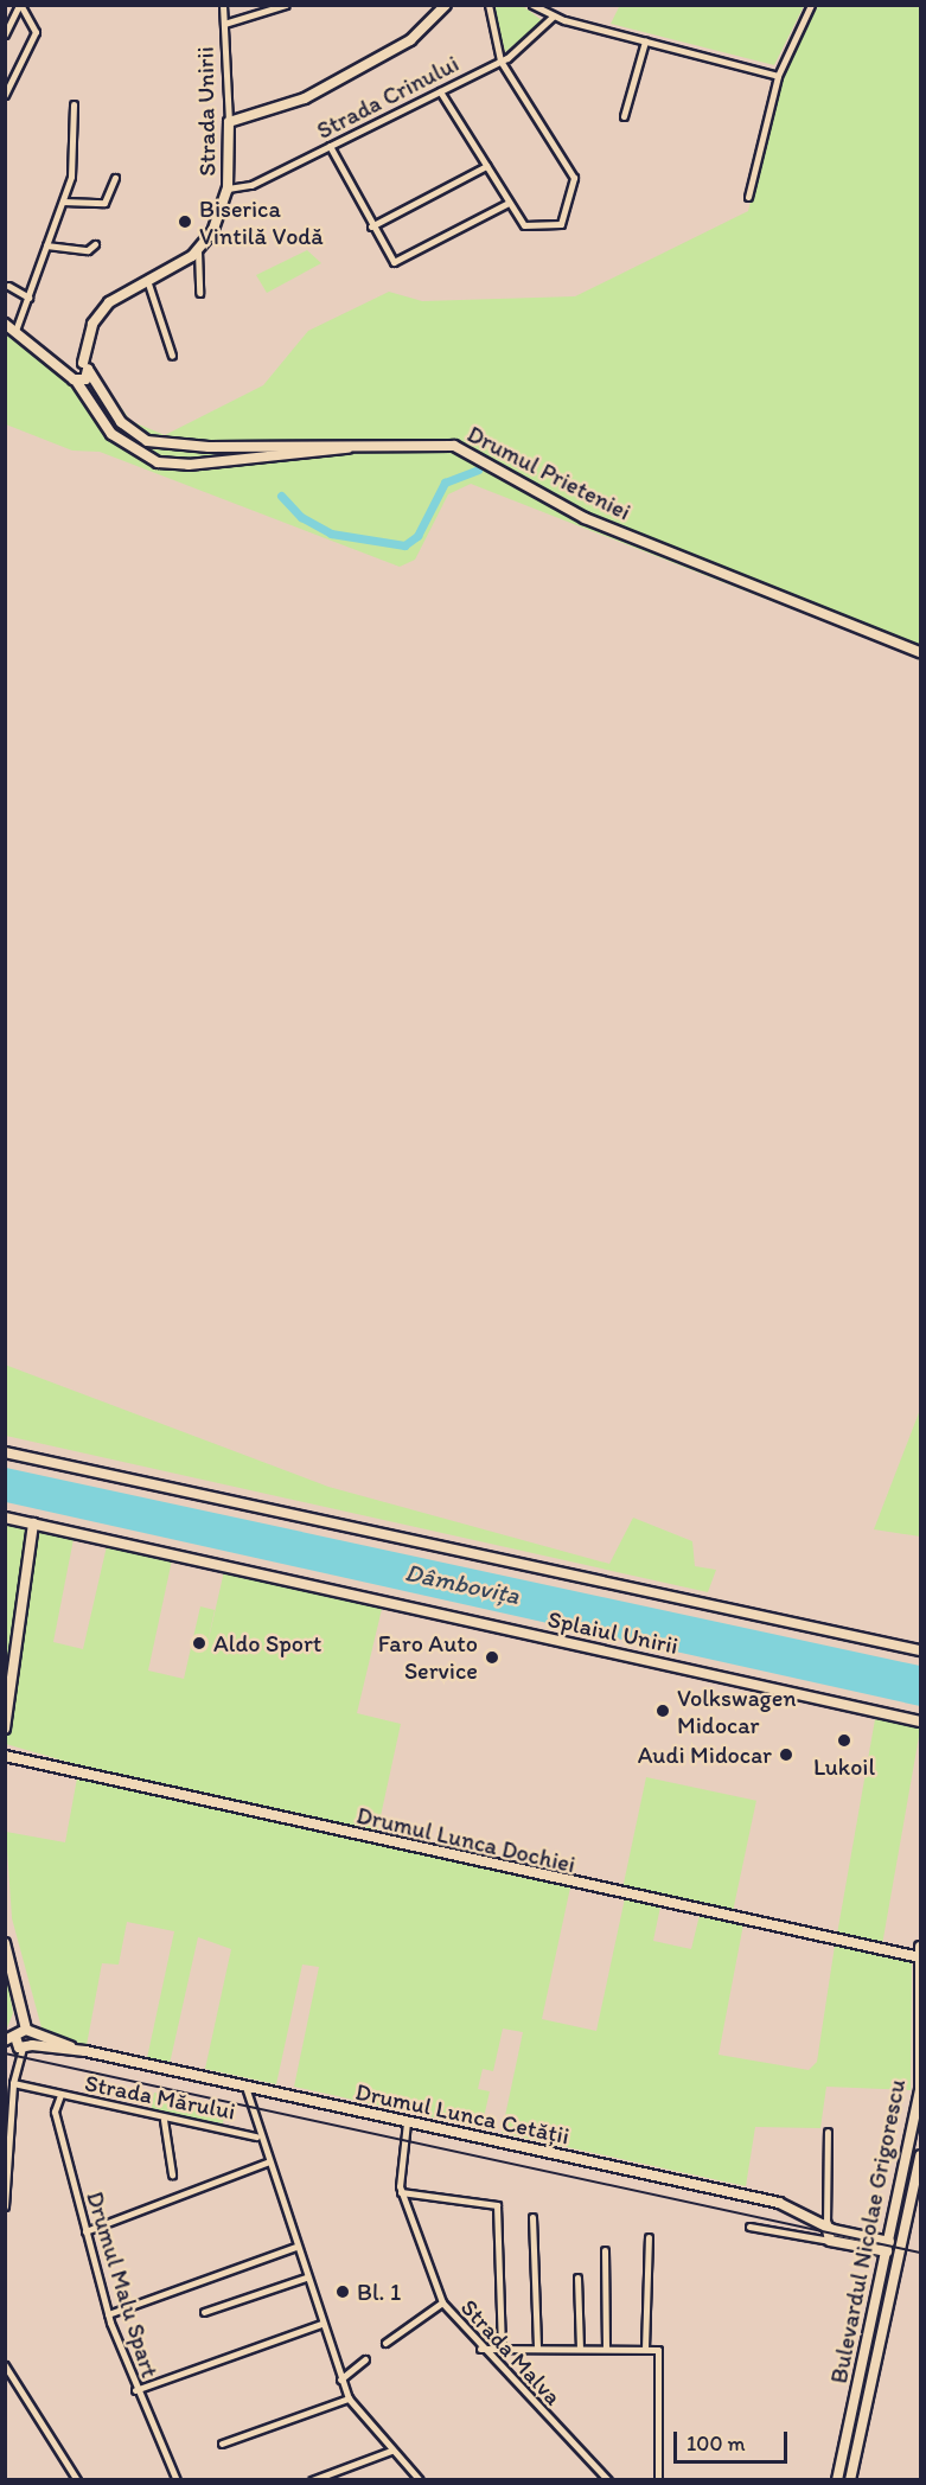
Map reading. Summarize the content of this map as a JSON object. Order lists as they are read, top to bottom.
{
  "streets": {
    "street": [
      "Strada Crinului",
      "Strada Unirii",
      "Drumul Prieteniei",
      "Splaiul Unirii",
      "Drumul Lunca Dochiei",
      "Strada Mărului",
      "Drumul Lunca Cetății",
      "Bulevardul Nicolae Grigorescu",
      "Drumul Malu Spart",
      "Strada Malva"
    ]
  },
  "crossings": [
    ["Strada Crinului", "Strada Unirii"],
    ["Strada Unirii", "Drumul Prieteniei"],
    ["Drumul Lunca Dochiei", "Bulevardul Nicolae Grigorescu"],
    ["Strada Mărului", "Drumul Lunca Cetății"],
    ["Strada Mărului", "Drumul Malu Spart"],
    ["Drumul Lunca Cetății", "Bulevardul Nicolae Grigorescu"],
    ["Drumul Lunca Cetății", "Strada Malva"]
  ],
  "water": ["Dâmbovița"],
  "places": [
    "Biserica Vintilă Vodă",
    "Aldo Sport",
    "Faro Auto Service",
    "Volkswagen Midocar",
    "Lukoil",
    "Audi Midocar",
    "Bl. 1"
  ],
  "scale_bar": "100 m"
}
